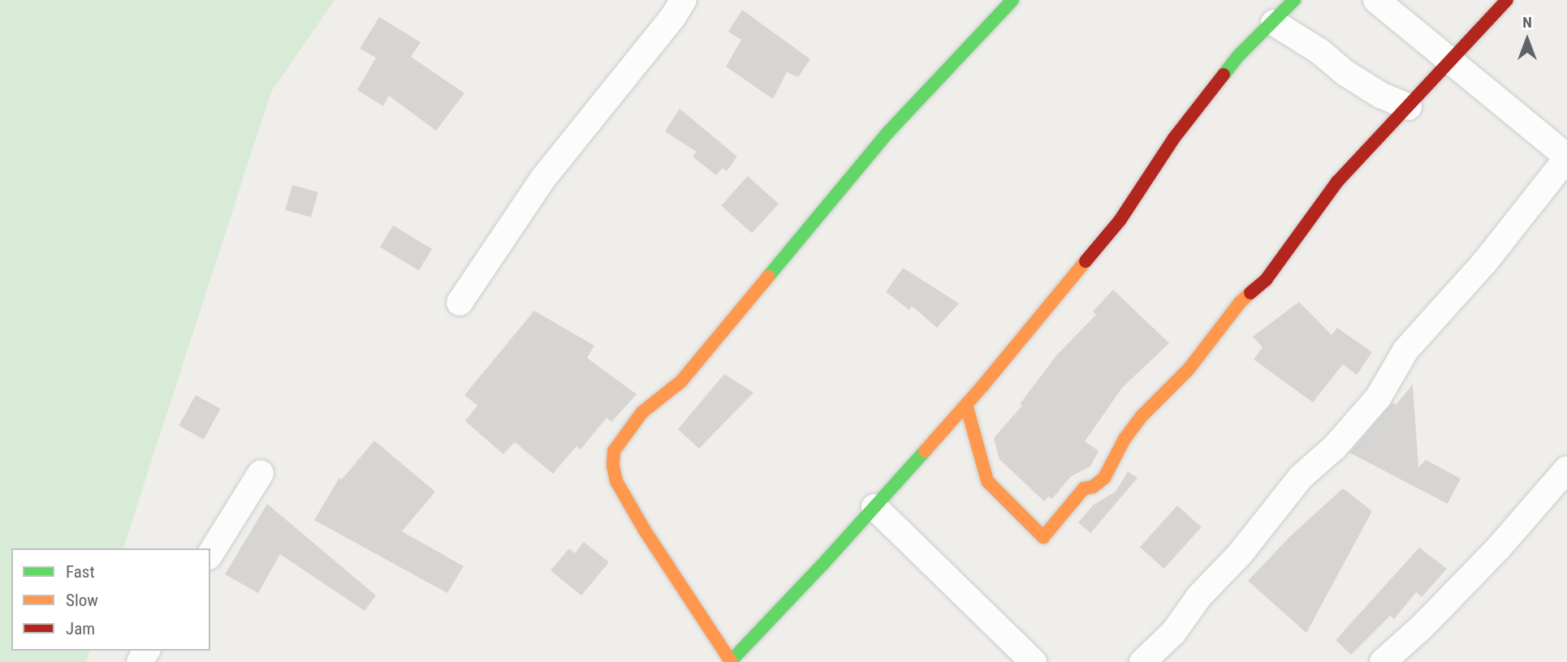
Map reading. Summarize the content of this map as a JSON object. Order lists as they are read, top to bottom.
{
  "legend": ["Fast", "Slow", "Jam"],
  "north": "top"
}
